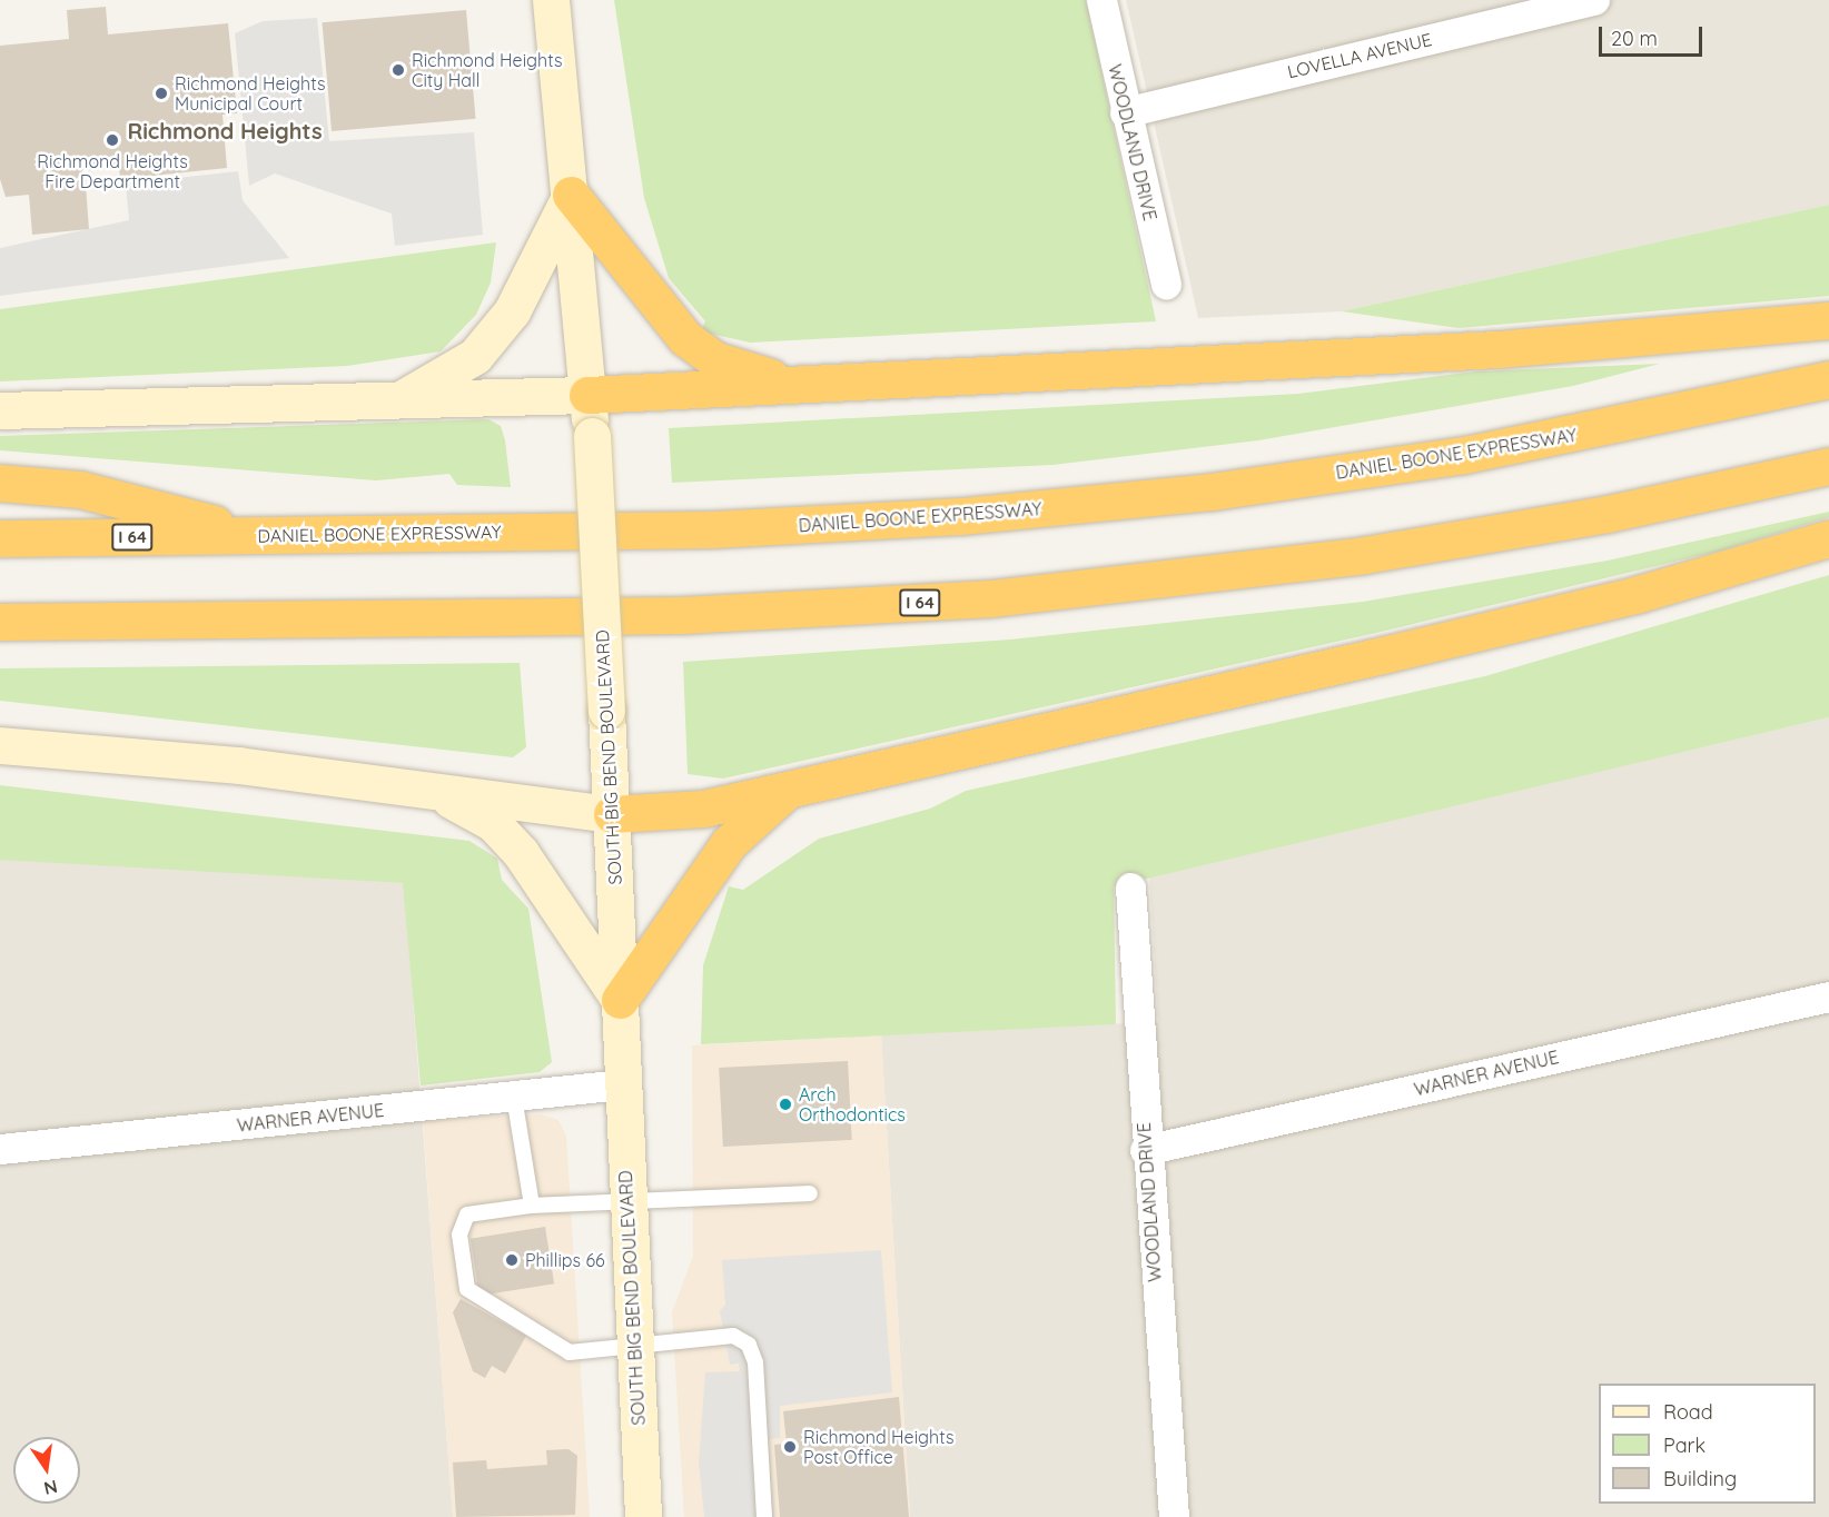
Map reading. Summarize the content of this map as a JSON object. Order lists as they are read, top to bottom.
{
  "streets": {
    "highway": ["DANIEL BOONE EXPRESSWAY", "I 64"],
    "main road": ["SOUTH BIG BEND BOULEVARD"],
    "street": ["LOVELLA AVENUE", "WOODLAND DRIVE", "WARNER AVENUE"]
  },
  "crossings": [
    ["LOVELLA AVENUE", "WOODLAND DRIVE"],
    ["WOODLAND DRIVE", "WARNER AVENUE"],
    ["SOUTH BIG BEND BOULEVARD", "WARNER AVENUE"]
  ],
  "districts": ["Richmond Heights"],
  "places": [
    "Richmond Heights City Hall",
    "Richmond Heights Municipal Court",
    "Richmond Heights Fire Department",
    "Arch Orthodontics",
    "Phillips 66",
    "Richmond Heights Post Office"
  ],
  "legend": ["Road", "Park", "Building"],
  "scale_bar": "20 m",
  "north": "bottom"
}
